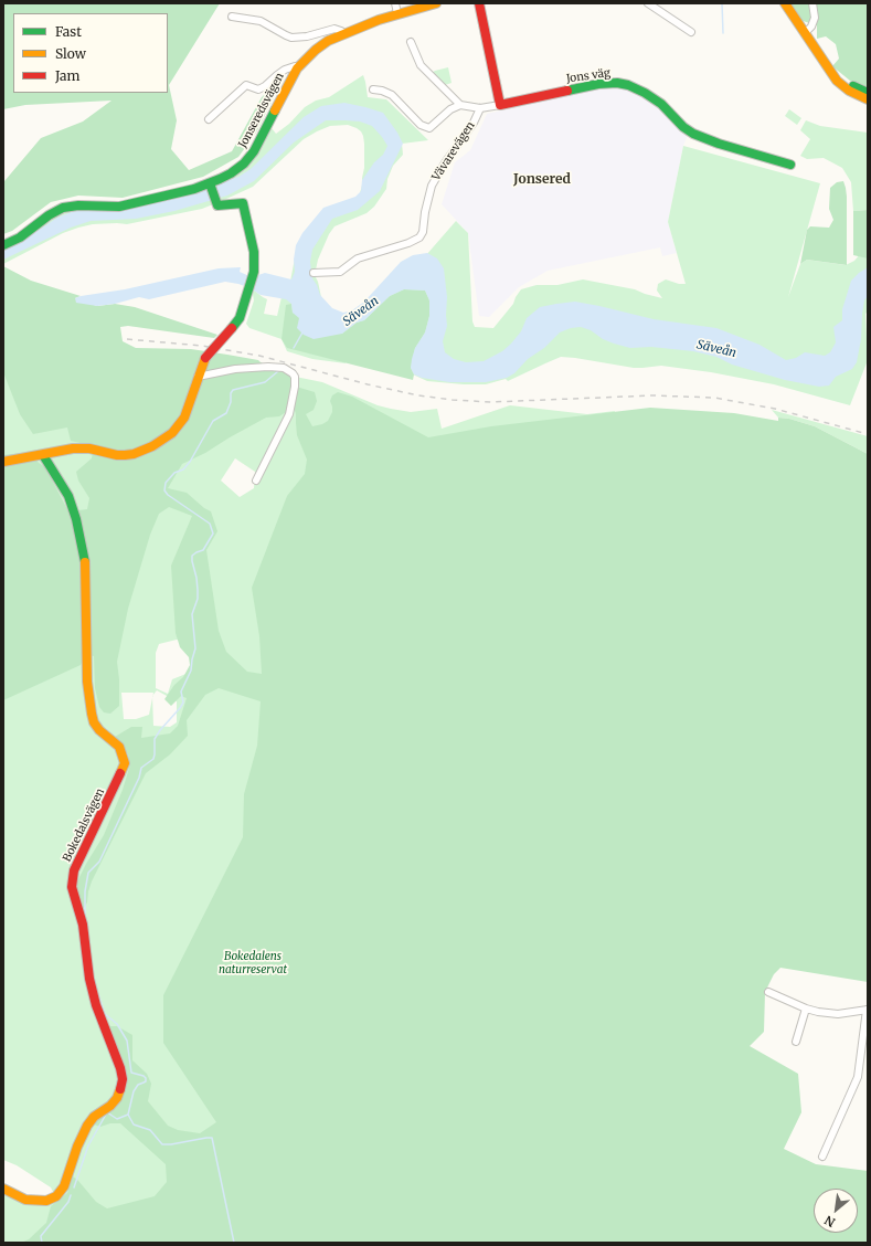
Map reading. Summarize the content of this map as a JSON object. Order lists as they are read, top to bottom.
{
  "streets": {
    "street": [
      "Jons väg",
      "Jonseredsvägen",
      "Vävarevägen",
      "Bokedalsvägen"
    ]
  },
  "crossings": [
    ["Jons väg", "Vävarevägen"]
  ],
  "districts": ["Jonsered"],
  "water": ["Säveån"],
  "parks": ["Bokedalens naturreservat"],
  "legend": ["Fast", "Slow", "Jam"],
  "north": "bottom left"
}
